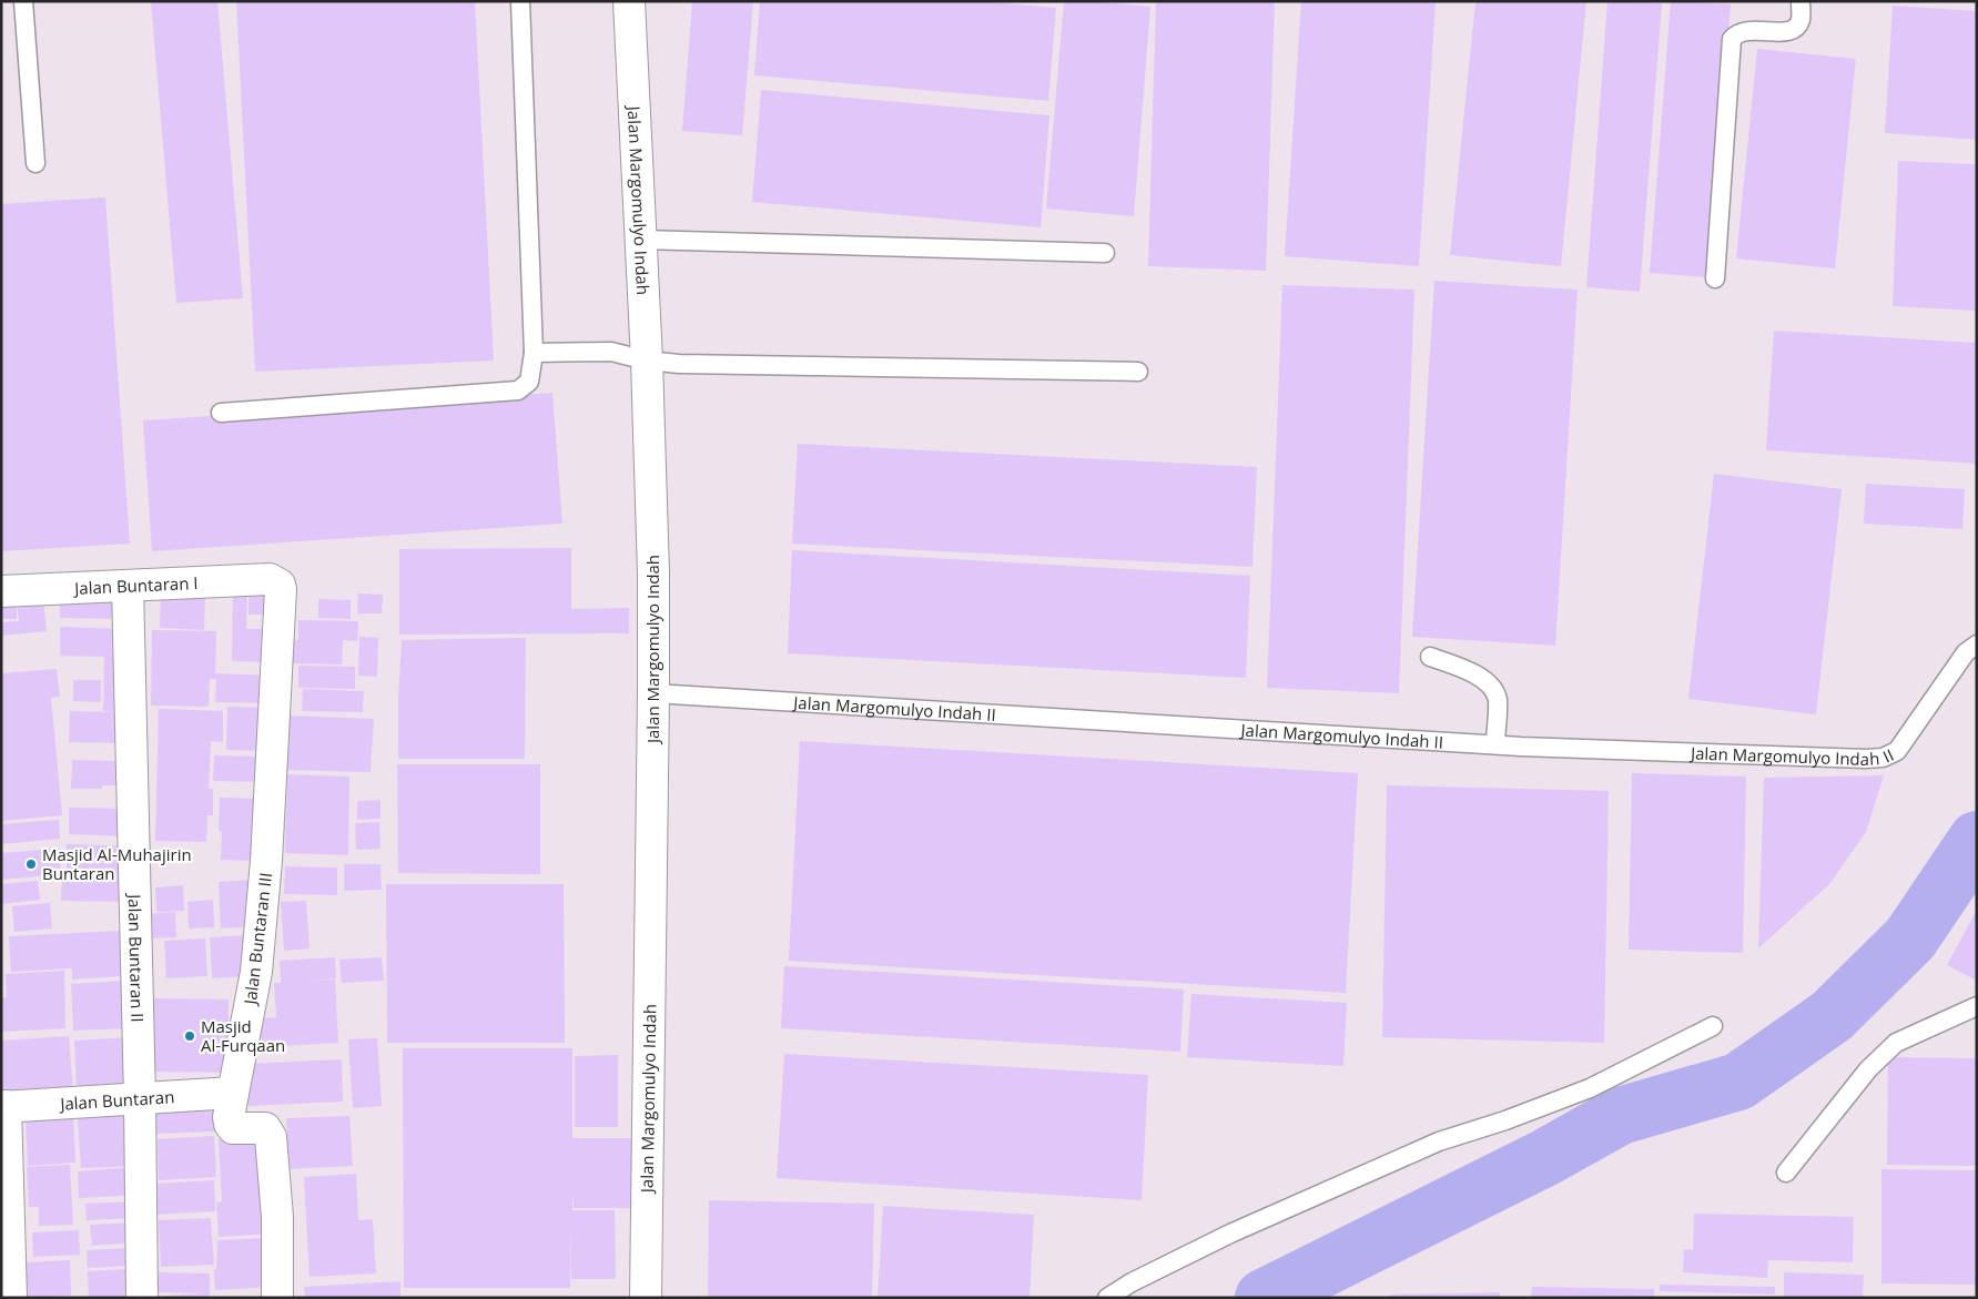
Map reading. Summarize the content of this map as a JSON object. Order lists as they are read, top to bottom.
{
  "streets": {
    "street": [
      "Jalan Margomulyo Indah",
      "Jalan Buntaran I",
      "Jalan Buntaran III",
      "Jalan Buntaran II",
      "Jalan Buntaran"
    ],
    "lane": ["Jalan Margomulyo Indah II"]
  },
  "crossings": [
    ["Jalan Margomulyo Indah", "Jalan Margomulyo Indah II"],
    ["Jalan Buntaran I", "Jalan Buntaran III"],
    ["Jalan Buntaran I", "Jalan Buntaran II"],
    ["Jalan Buntaran III", "Jalan Buntaran"],
    ["Jalan Buntaran II", "Jalan Buntaran"]
  ],
  "places": ["Masjid Al-Muhajirin Buntaran", "Masjid Al-Furqaan"]
}
